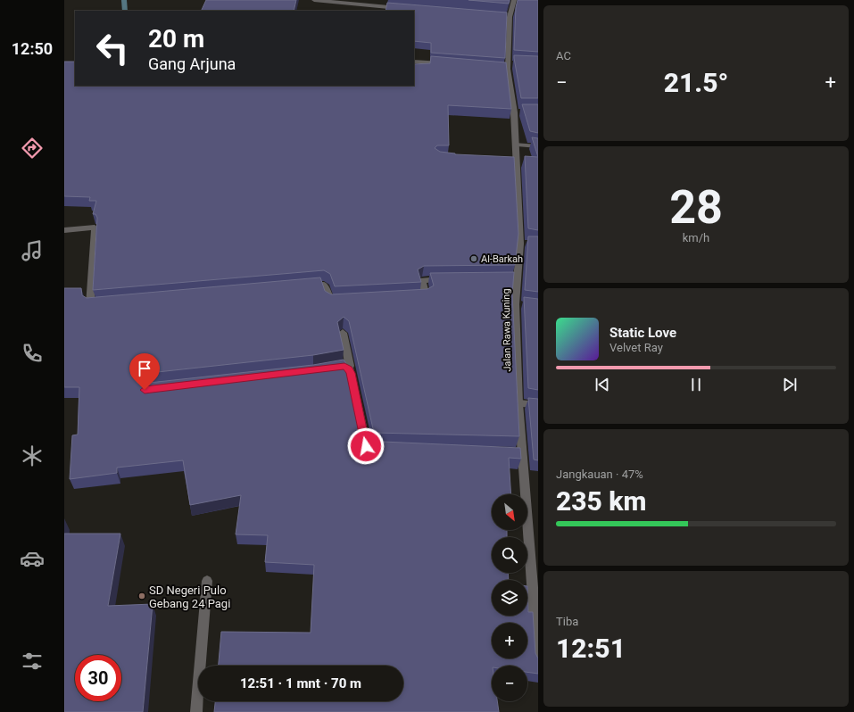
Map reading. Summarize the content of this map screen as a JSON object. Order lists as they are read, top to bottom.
{
  "streets": {
    "street": ["Jalan Rawa Kuning"]
  },
  "places": ["Al-Barkah", "SD Negeri Pulo Gebang 24 Pagi"],
  "north": "bottom right",
  "page": {
    "tabs": "12:50",
    "tile": [
      "AC",
      ["28", "km/h"],
      ["Jangkauan · 47%", "235 km"],
      ["Tiba", "12:51"]
    ],
    "turn": ["20 m", "Gang Arjuna"],
    "heat": ["−", "21.5°", "+"],
    "song": ["Static Love", "Velvet Ray"],
    "map_buttons": ["+", "−"],
    "limit": "30",
    "trip": "12:51 · 1 mnt · 70 m"
  }
}
